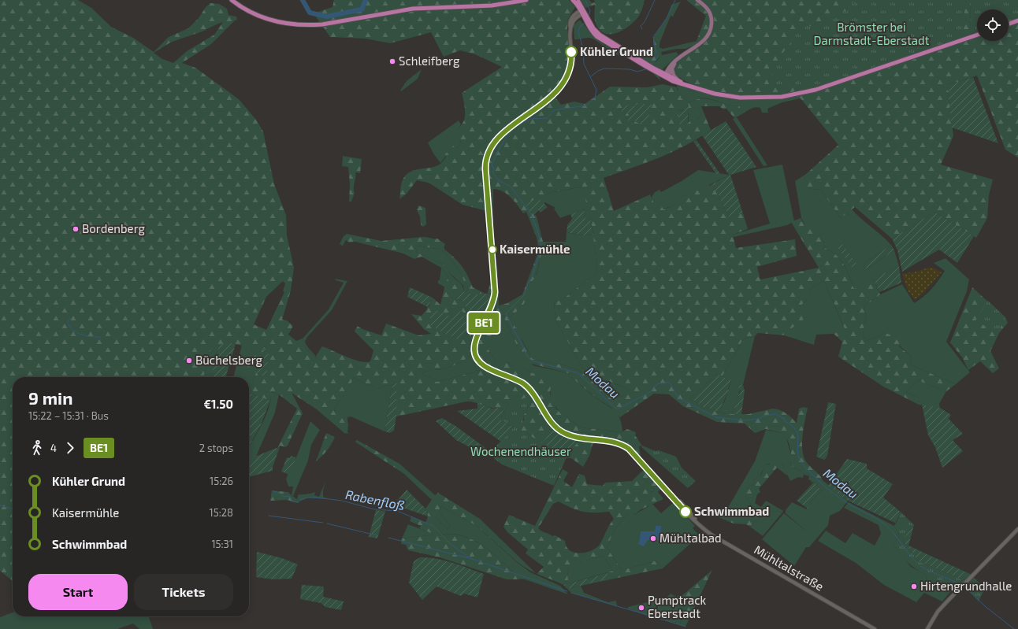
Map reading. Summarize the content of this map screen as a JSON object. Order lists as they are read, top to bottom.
{
  "streets": {
    "street": ["Mühltalstraße"]
  },
  "water": ["Modau", "Rabenfloß"],
  "parks": ["Brömster bei Darmstadt-Eberstadt", "Wochenendhäuser"],
  "places": [
    "Kühler Grund",
    "Schleifberg",
    "Bordenberg",
    "Kaisermühle",
    "Büchelsberg",
    "Schwimmbad",
    "Mühltalbad",
    "Hirtengrundhalle",
    "Pumptrack Eberstadt"
  ],
  "lines": ["bus line BE1"],
  "page": {
    "on_map": "BE1",
    "heading": ["9 min", "15:22 – 15:31 · Bus", "€1.50"],
    "legs": ["4", "BE1", "2 stops"],
    "list": [
      {
        "name": "Kühler Grund",
        "value": "15:26"
      },
      {
        "name": "Kaisermühle",
        "value": "15:28"
      },
      {
        "name": "Schwimmbad",
        "value": "15:31"
      }
    ],
    "buttons": ["Start", "Tickets"]
  }
}
